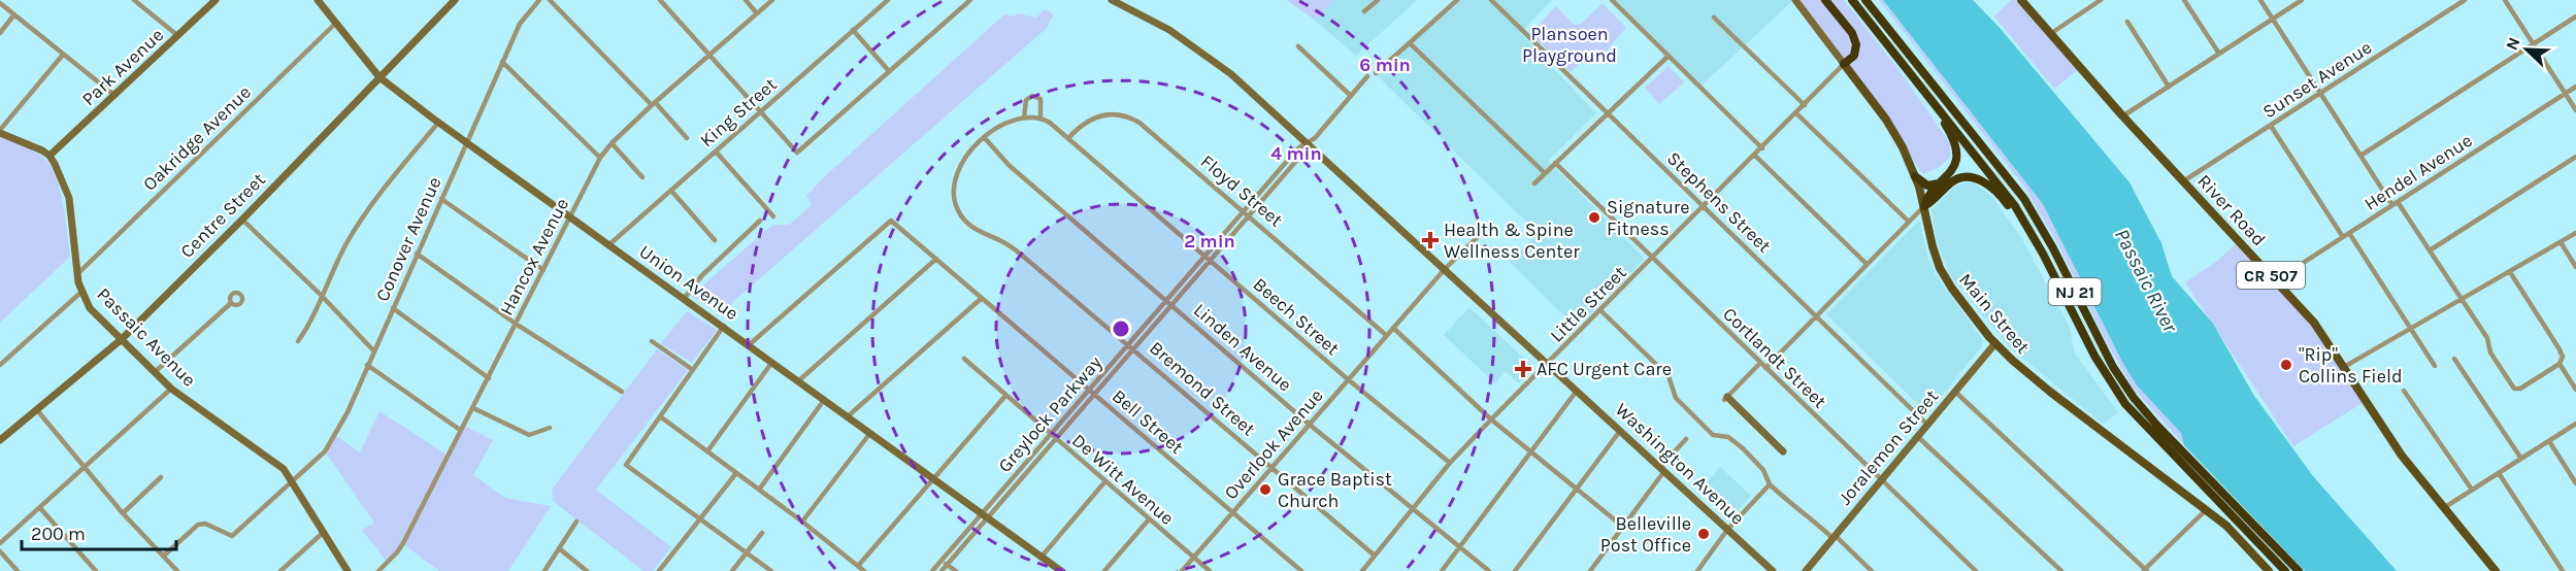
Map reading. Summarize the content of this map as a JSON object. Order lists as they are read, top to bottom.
{
  "streets": {
    "highway": ["NJ 21"],
    "main road": ["River Road", "CR 507", "Main Street"],
    "street": [
      "Park Avenue",
      "Sunset Avenue",
      "King Street",
      "Oakridge Avenue",
      "Hendel Avenue",
      "Floyd Street",
      "Stephens Street",
      "Centre Street",
      "Conover Avenue",
      "Hancox Avenue",
      "Union Avenue",
      "Little Street",
      "Beech Street",
      "Passaic Avenue",
      "Linden Avenue",
      "Cortlandt Street",
      "Bremond Street",
      "Greylock Parkway",
      "Bell Street",
      "Overlook Avenue",
      "Joralemon Street",
      "Washington Avenue",
      "De Witt Avenue"
    ]
  },
  "crossings": [
    ["Park Avenue", "Passaic Avenue"],
    ["Sunset Avenue", "River Road"],
    ["King Street", "Union Avenue"],
    ["Oakridge Avenue", "Union Avenue"],
    ["Oakridge Avenue", "Passaic Avenue"],
    ["Hendel Avenue", "River Road"],
    ["Floyd Street", "Beech Street"],
    ["Floyd Street", "Greylock Parkway"],
    ["Floyd Street", "Overlook Avenue"],
    ["Stephens Street", "Little Street"],
    ["Stephens Street", "Joralemon Street"],
    ["Centre Street", "Union Avenue"],
    ["Centre Street", "Passaic Avenue"],
    ["Conover Avenue", "Union Avenue"],
    ["Conover Avenue", "Passaic Avenue"],
    ["Hancox Avenue", "Union Avenue"],
    ["Union Avenue", "Greylock Parkway"],
    ["Union Avenue", "Bell Street"],
    ["Little Street", "Main Street"],
    ["Little Street", "Beech Street"],
    ["Little Street", "Linden Avenue"],
    ["Little Street", "Cortlandt Street"],
    ["Little Street", "Bremond Street"],
    ["Little Street", "Washington Avenue"],
    ["Main Street", "Joralemon Street"],
    ["Beech Street", "Greylock Parkway"],
    ["Beech Street", "Overlook Avenue"],
    ["Linden Avenue", "Bremond Street"],
    ["Linden Avenue", "Greylock Parkway"],
    ["Linden Avenue", "Overlook Avenue"],
    ["Cortlandt Street", "Joralemon Street"],
    ["Bremond Street", "Greylock Parkway"],
    ["Bremond Street", "Overlook Avenue"],
    ["Greylock Parkway", "Bell Street"],
    ["Greylock Parkway", "Washington Avenue"],
    ["Greylock Parkway", "De Witt Avenue"],
    ["Bell Street", "Overlook Avenue"],
    ["Overlook Avenue", "De Witt Avenue"]
  ],
  "water": ["Passaic River"],
  "parks": ["Plansoen Playground"],
  "places": {
    "other": [
      "Signature Fitness",
      "\"Rip\" Collins Field",
      "Grace Baptist Church",
      "Belleville Post Office"
    ],
    "health": ["Health & Spine Wellness Center", "AFC Urgent Care"]
  },
  "scale_bar": "200 m",
  "north": "top left",
  "rings": ["6 min", "4 min", "2 min"]
}
